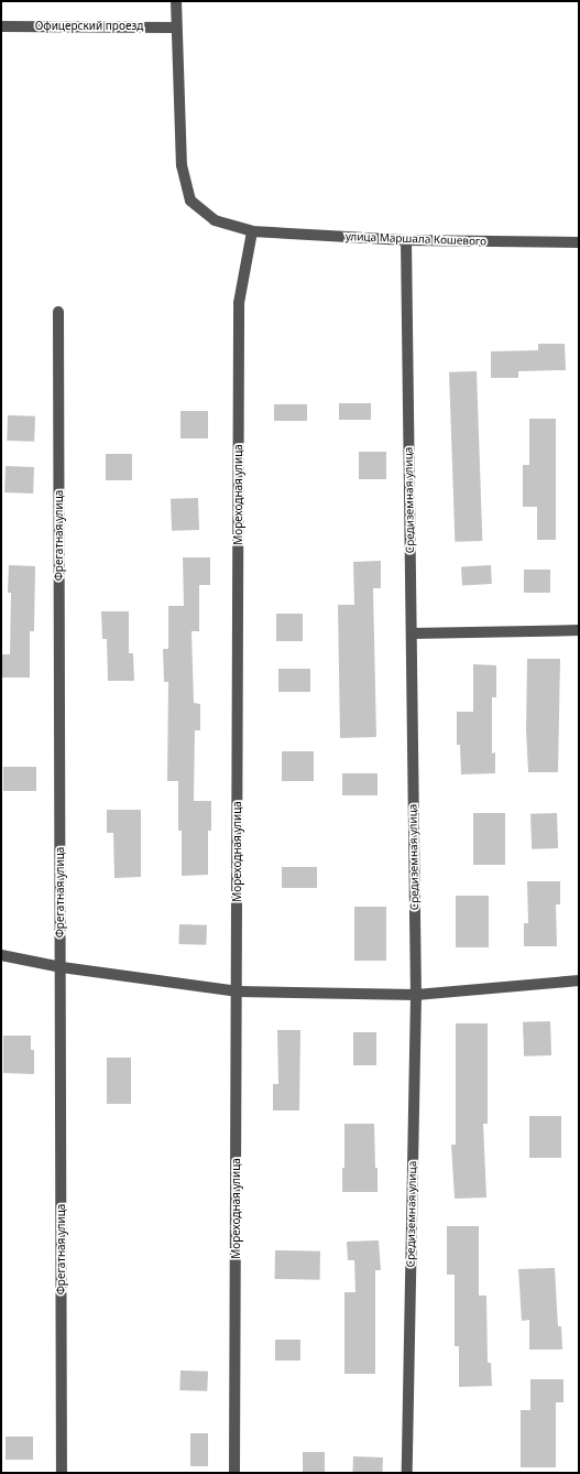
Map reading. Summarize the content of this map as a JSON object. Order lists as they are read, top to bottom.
{
  "streets": {
    "street": [
      "Офицерский проезд",
      "улица Маршала Кошевого",
      "Мореходная улица",
      "Средиземная улица",
      "Фрегатная улица"
    ]
  },
  "crossings": [
    ["Офицерский проезд", "улица Маршала Кошевого"],
    ["улица Маршала Кошевого", "Мореходная улица"],
    ["улица Маршала Кошевого", "Средиземная улица"]
  ]
}
